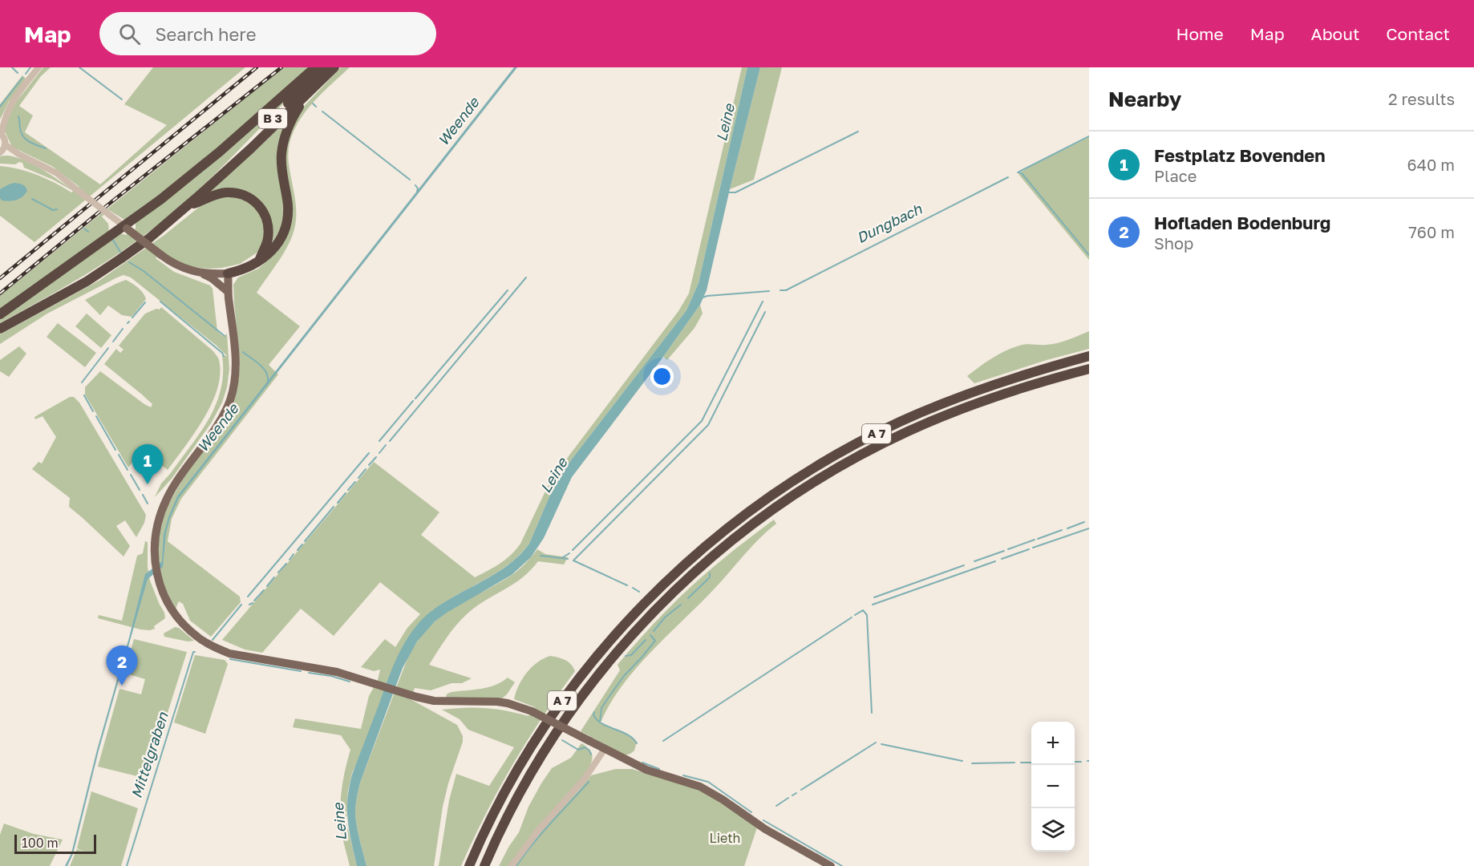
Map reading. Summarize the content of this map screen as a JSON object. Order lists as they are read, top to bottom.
{
  "streets": {
    "highway": ["B 3", "A 7"]
  },
  "water": [
    "Weende",
    "Leine",
    "Dungbach",
    "Mittelgraben"
  ],
  "parks": ["Lieth"],
  "scale_bar": "100 m",
  "page": {
    "header": "Map",
    "search": "Search here",
    "nav": [
      "Home",
      "Map",
      "About",
      "Contact"
    ],
    "heading": ["Nearby", "2 results"],
    "list": [
      {
        "mark": "1",
        "name": "Festplatz Bovenden",
        "note": "Place",
        "value": "640 m"
      },
      {
        "mark": "2",
        "name": "Hofladen Bodenburg",
        "note": "Shop",
        "value": "760 m"
      }
    ],
    "pins": ["1", "2"],
    "map_buttons": ["+", "−"],
    "scale": "100 m"
  }
}
